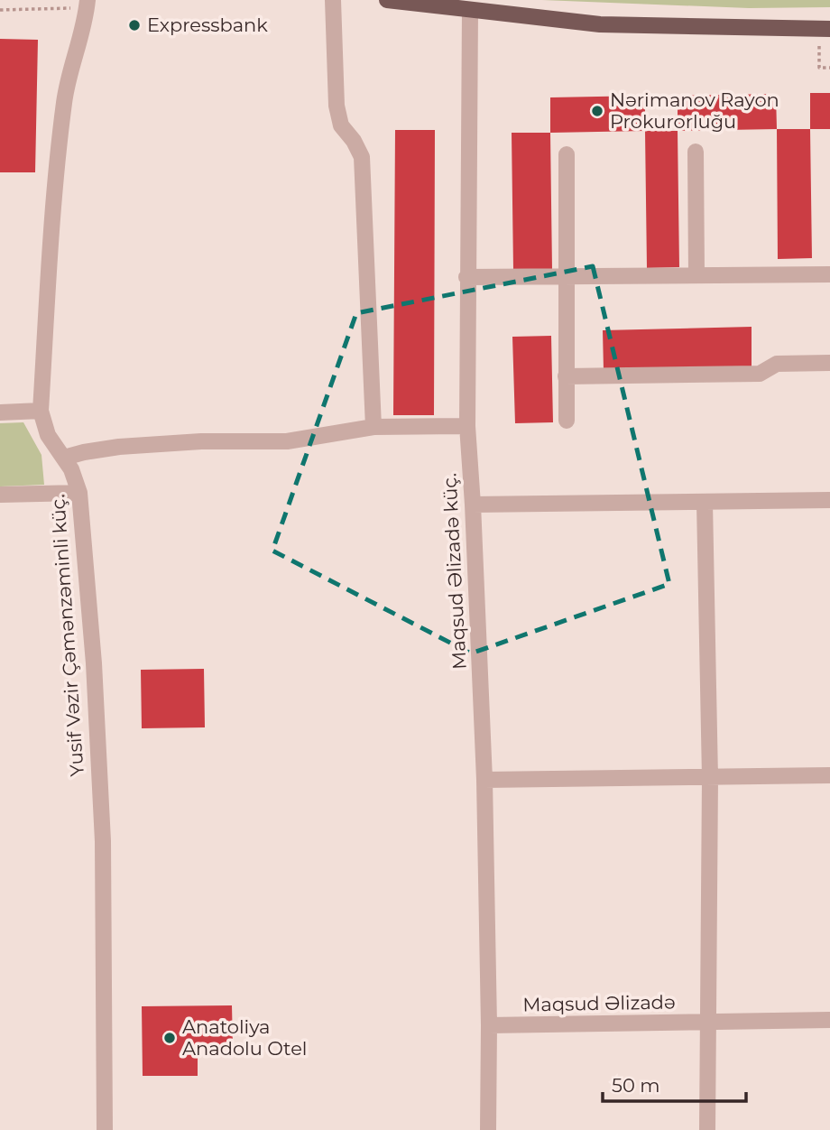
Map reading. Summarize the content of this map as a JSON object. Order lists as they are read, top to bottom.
{
  "streets": {
    "street": ["Maqsud Əlizadə küç.", "Yusif Vəzir Çəmənzəminli küç.", "Maqsud Əlizadə"]
  },
  "crossings": [
    ["Maqsud Əlizadə küç.", "Maqsud Əlizadə"]
  ],
  "places": ["Expressbank", "Nərimanov Rayon Prokurorluğu", "Anatoliya Anadolu Otel"],
  "scale_bar": "50 m"
}
